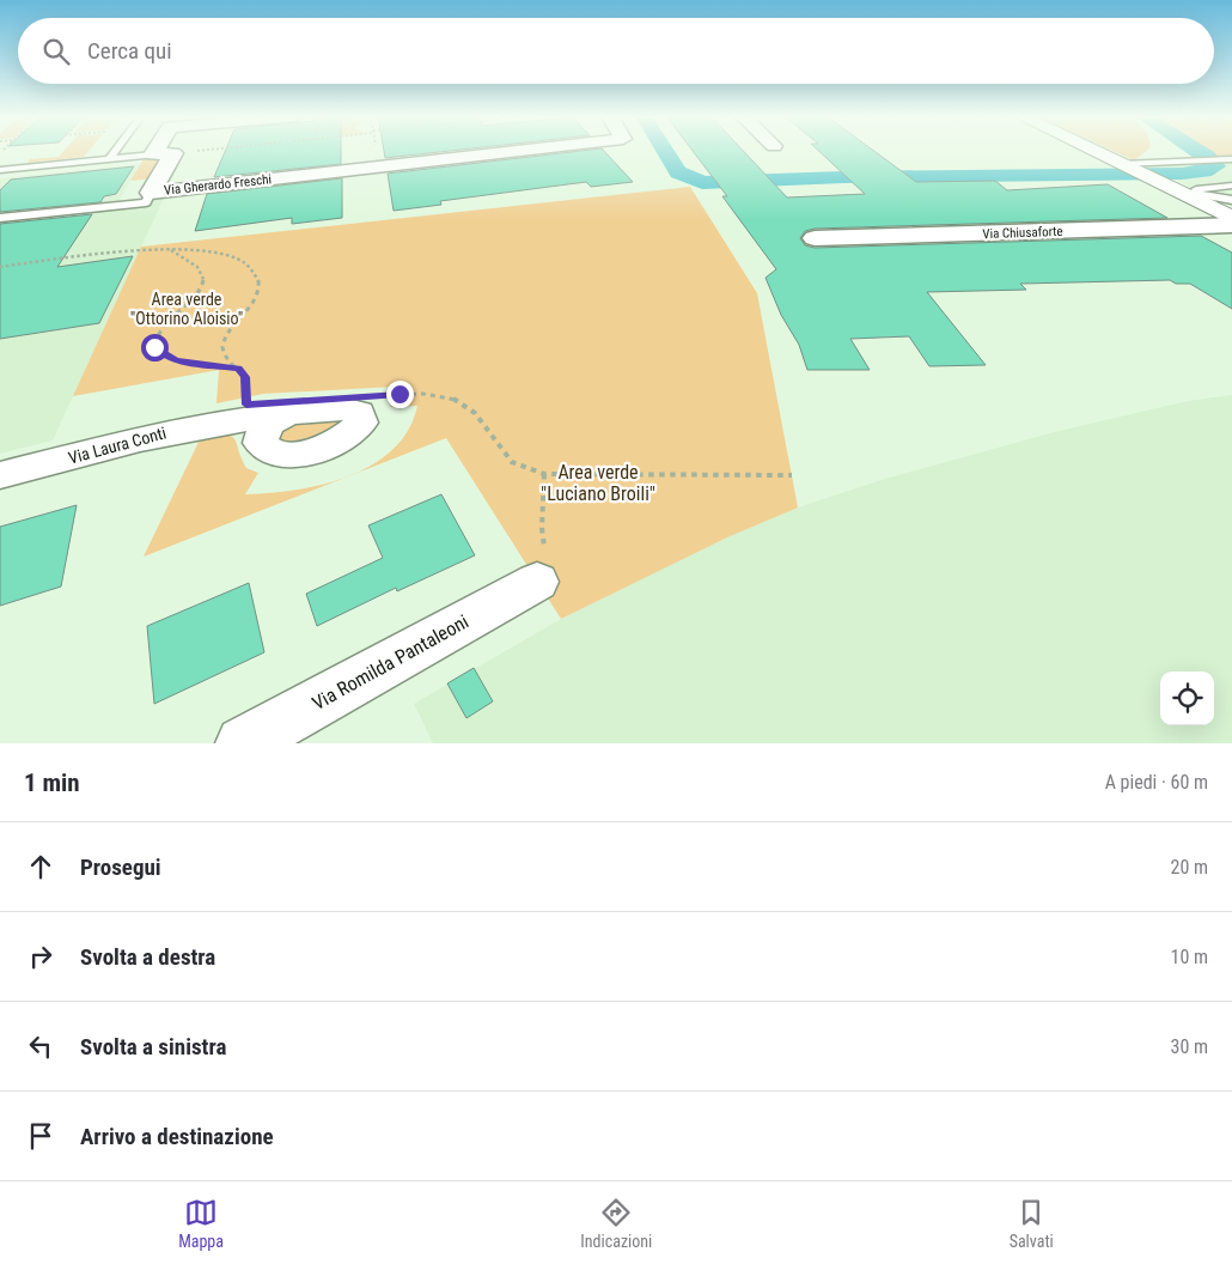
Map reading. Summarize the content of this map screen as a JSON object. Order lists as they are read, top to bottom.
{
  "streets": {
    "street": [
      "Via Gherardo Freschi",
      "Via Chiusaforte",
      "Via Laura Conti",
      "Via Romilda Pantaleoni"
    ]
  },
  "parks": ["Area verde \"Ottorino Aloisio\"", "Area verde \"Luciano Broili\""],
  "page": {
    "search": "Cerca qui",
    "heading": ["1 min", "A piedi · 60 m"],
    "list": [
      ["Prosegui", "20 m"],
      ["Svolta a destra", "10 m"],
      ["Svolta a sinistra", "30 m"],
      "Arrivo a destinazione"
    ],
    "nav": ["Mappa", "Indicazioni", "Salvati"]
  }
}
